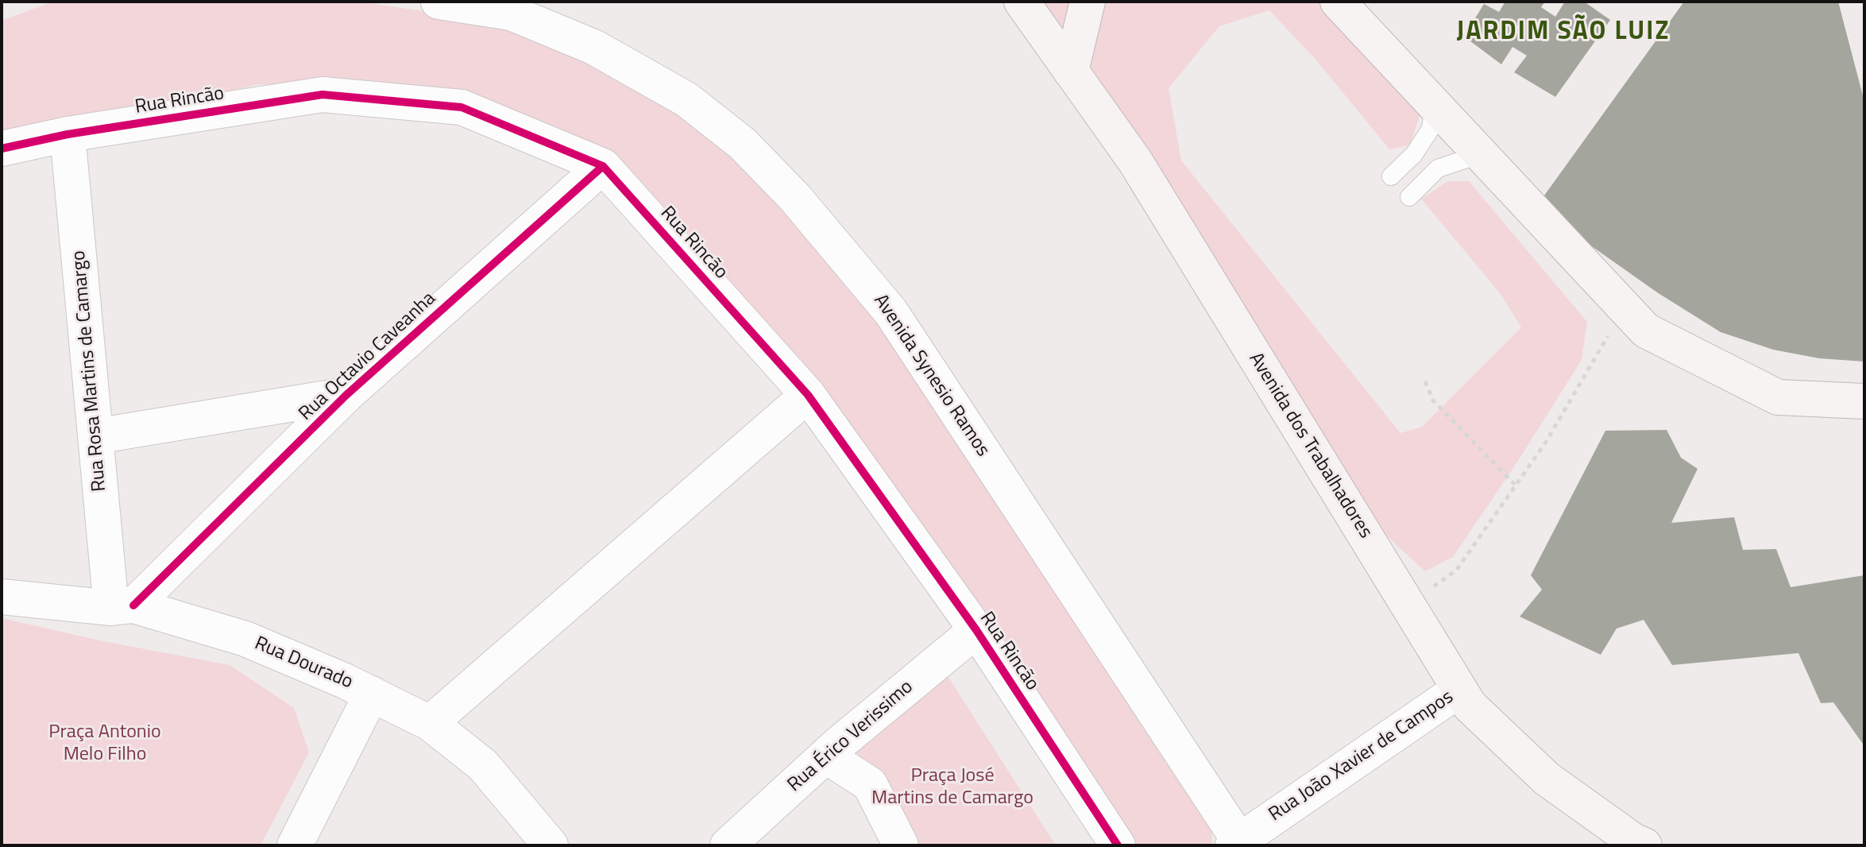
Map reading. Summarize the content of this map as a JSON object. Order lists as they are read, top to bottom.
{
  "streets": {
    "main road": ["Avenida dos Trabalhadores"],
    "street": [
      "Rua Rincão",
      "Rua Octavio Caveanha",
      "Rua Rosa Martins de Camargo",
      "Avenida Synesio Ramos",
      "Rua Dourado",
      "Rua Érico Verissimo",
      "Rua João Xavier de Campos"
    ]
  },
  "crossings": [
    ["Rua Rincão", "Rua Octavio Caveanha"],
    ["Rua Rincão", "Rua Rosa Martins de Camargo"],
    ["Rua Rincão", "Rua Érico Verissimo"],
    ["Rua Octavio Caveanha", "Rua Rosa Martins de Camargo"],
    ["Rua Octavio Caveanha", "Rua Dourado"],
    ["Rua Rosa Martins de Camargo", "Rua Dourado"],
    ["Avenida Synesio Ramos", "Rua João Xavier de Campos"],
    ["Avenida dos Trabalhadores", "Rua João Xavier de Campos"]
  ],
  "districts": ["JARDIM SÃO LUIZ"],
  "parks": ["Praça Antonio Melo Filho", "Praça José Martins de Camargo"]
}
